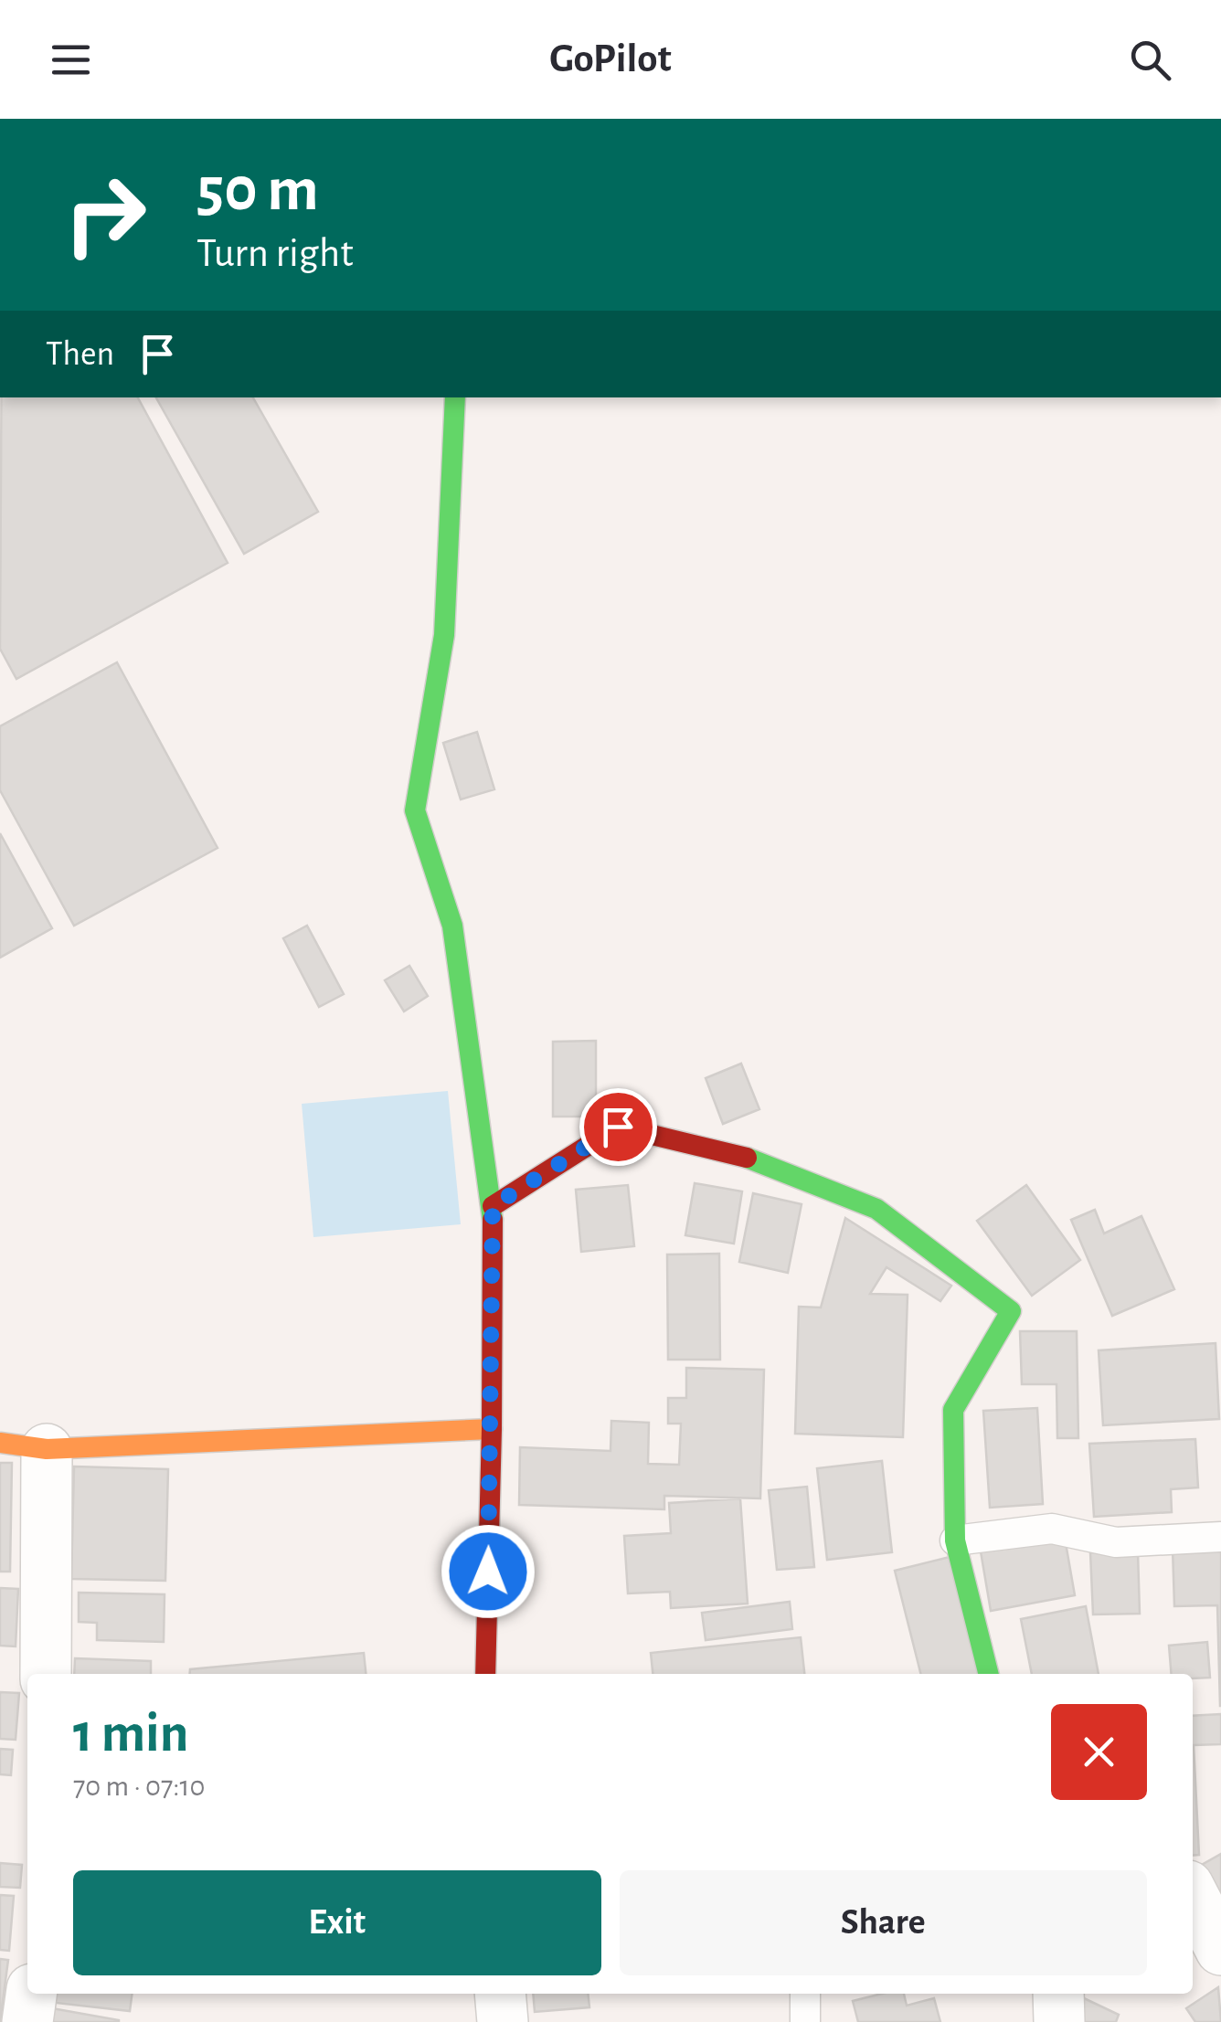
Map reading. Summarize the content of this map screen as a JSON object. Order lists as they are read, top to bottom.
{
  "page": {
    "header": "GoPilot",
    "turn": ["50 m", "Turn right"],
    "then": "Then",
    "heading": ["1 min", "70 m · 07:10"],
    "buttons": ["Exit", "Share"]
  }
}
